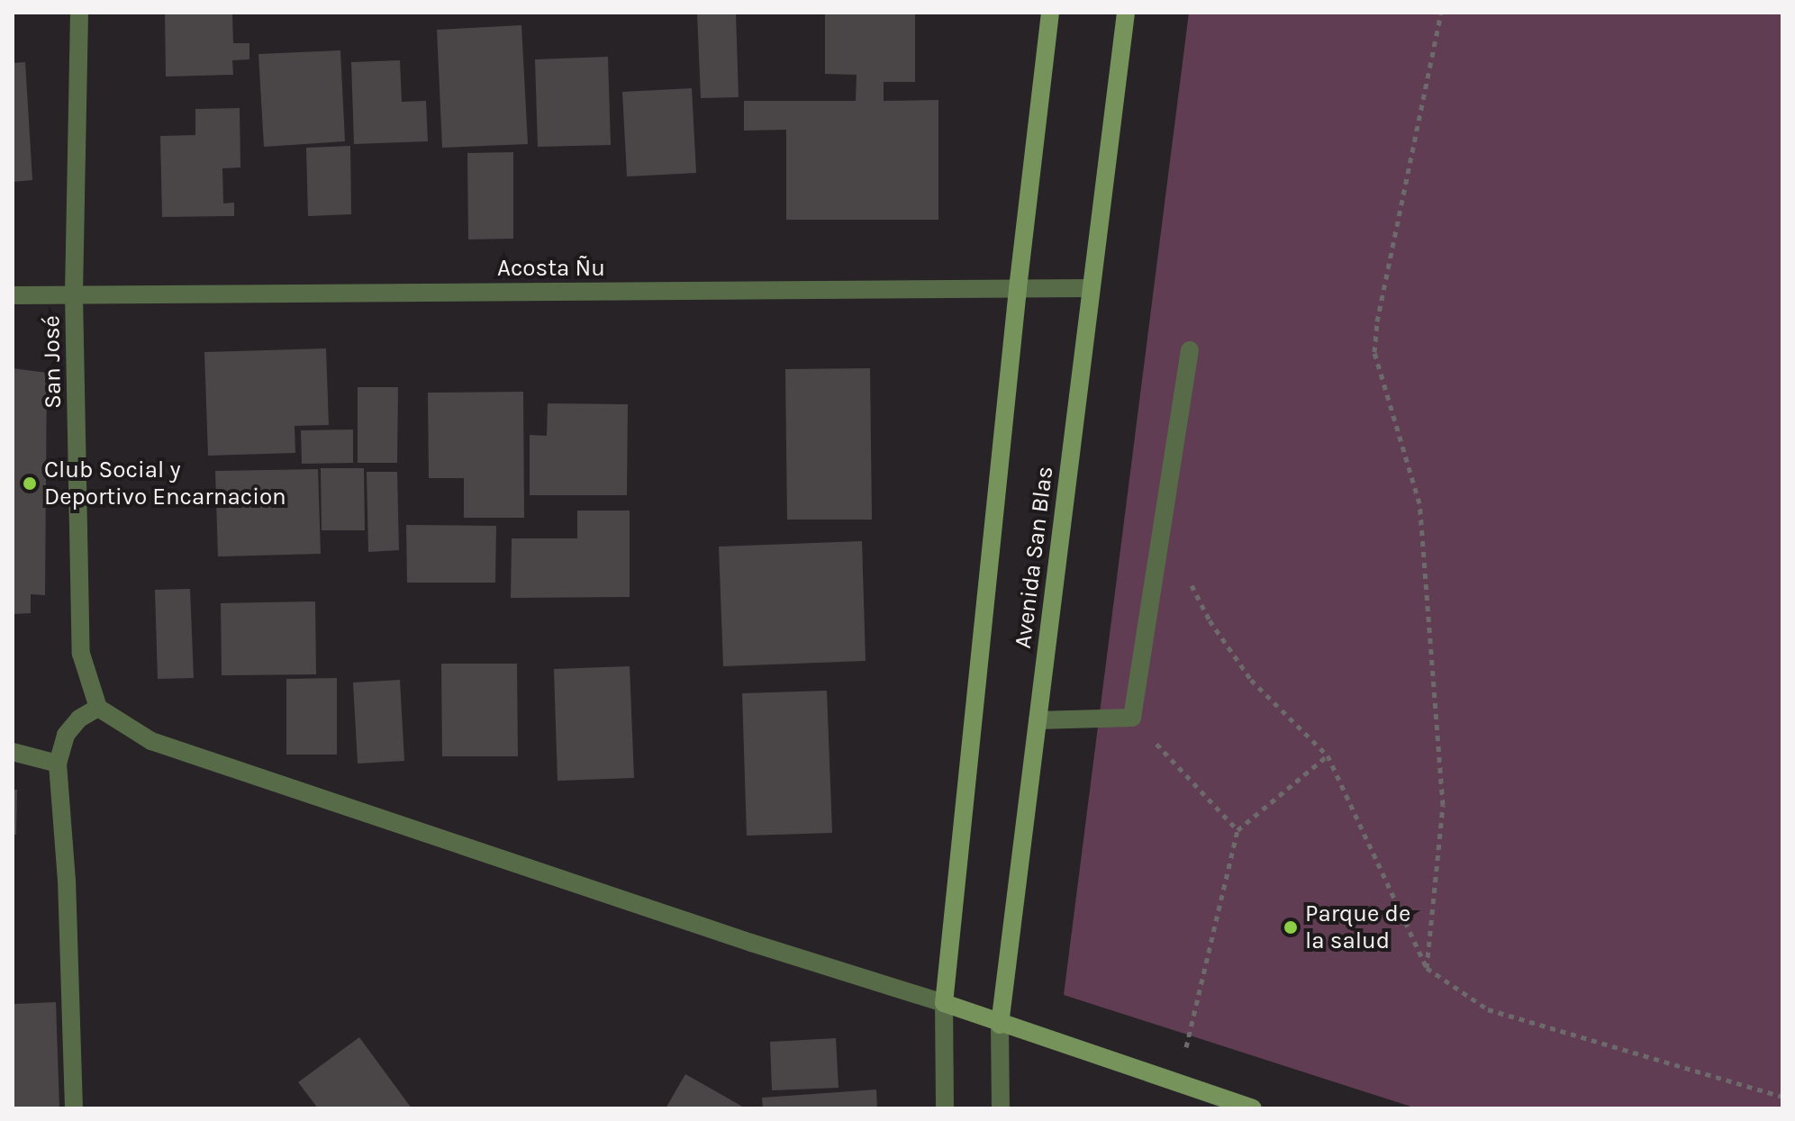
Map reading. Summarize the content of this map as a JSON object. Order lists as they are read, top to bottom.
{
  "streets": {
    "street": ["Acosta Ñu", "San José", "Avenida San Blas"]
  },
  "crossings": [
    ["Acosta Ñu", "San José"],
    ["Acosta Ñu", "Avenida San Blas"]
  ],
  "places": ["Club Social y Deportivo Encarnacion", "Parque de la salud"]
}
